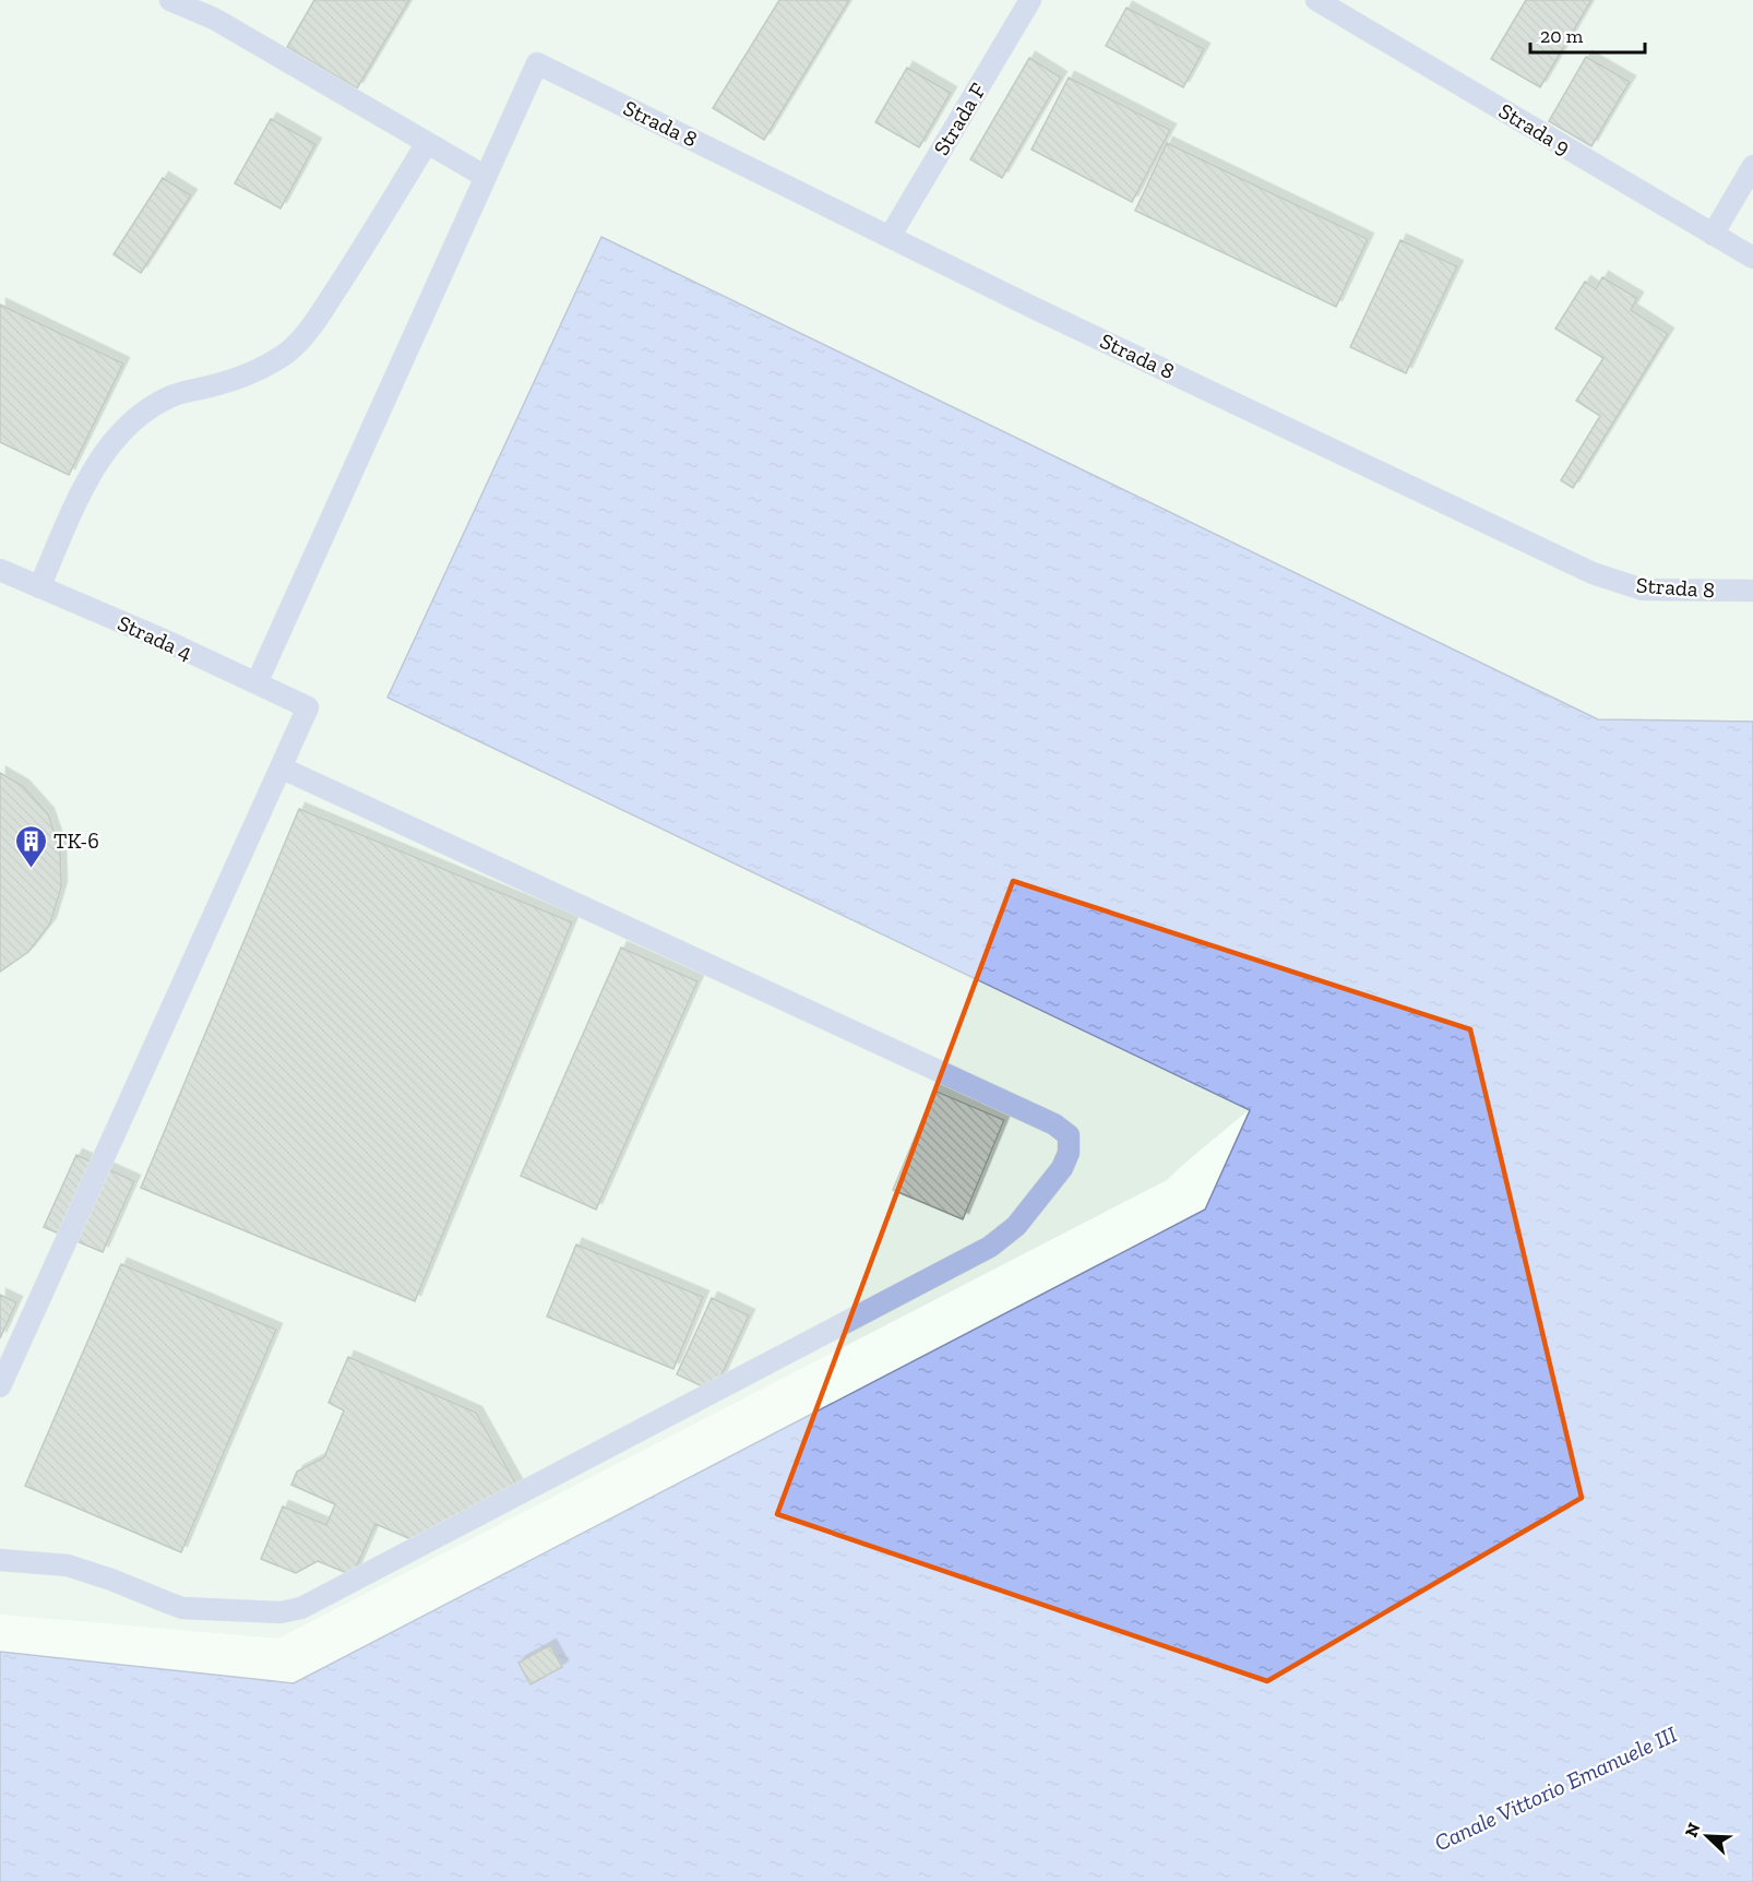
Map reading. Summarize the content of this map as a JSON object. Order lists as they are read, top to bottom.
{
  "streets": {
    "lane": [
      "Strada F",
      "Strada 8",
      "Strada 9",
      "Strada 4"
    ]
  },
  "crossings": [
    ["Strada F", "Strada 8"]
  ],
  "water": ["Canale Vittorio Emanuele III"],
  "places": {
    "building": ["TK-6"]
  },
  "scale_bar": "20 m",
  "north": "top left"
}
